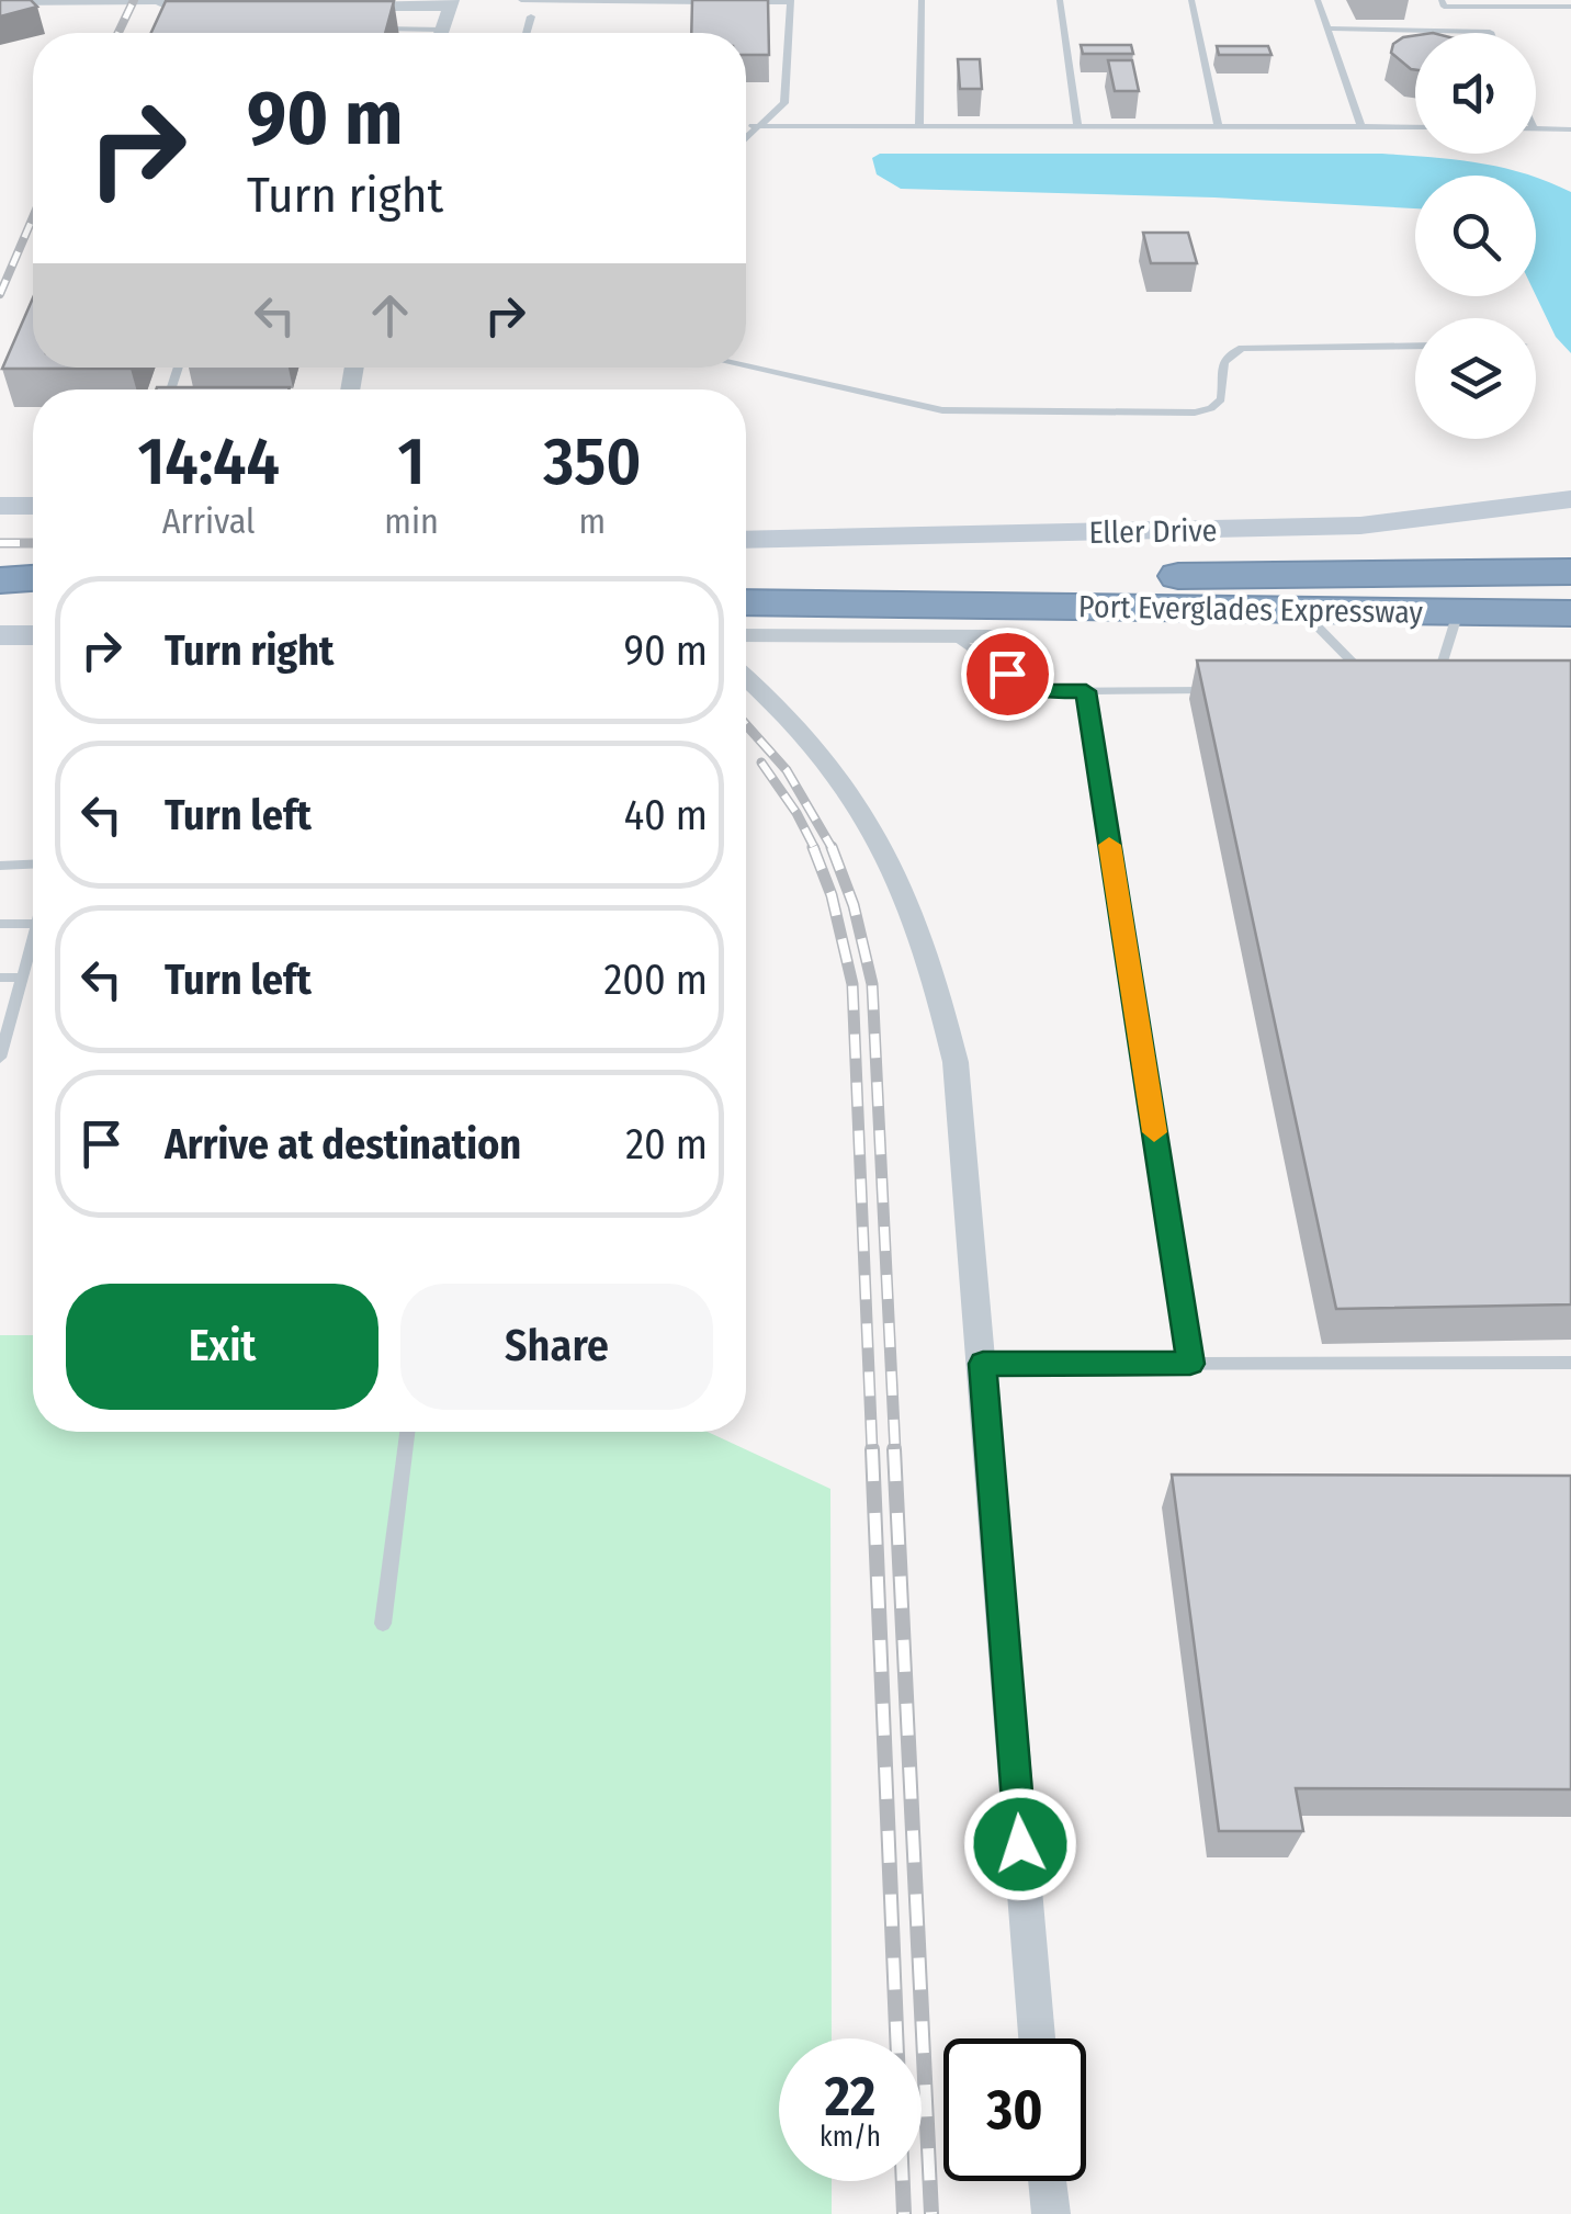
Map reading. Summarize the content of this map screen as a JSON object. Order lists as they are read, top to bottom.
{
  "streets": {
    "highway": ["Port Everglades Expressway"],
    "street": ["Eller Drive"]
  },
  "page": {
    "turn": ["90 m", "Turn right"],
    "eta": [
      "14:44",
      "Arrival",
      "1",
      "min",
      "350",
      "m"
    ],
    "list": [
      {
        "name": "Turn right",
        "value": "90 m"
      },
      {
        "name": "Turn left",
        "value": "40 m"
      },
      {
        "name": "Turn left",
        "value": "200 m"
      },
      {
        "name": "Arrive at destination",
        "value": "20 m"
      }
    ],
    "buttons": ["Exit", "Share"],
    "speed": "22 km/h",
    "limit": "30"
  }
}
